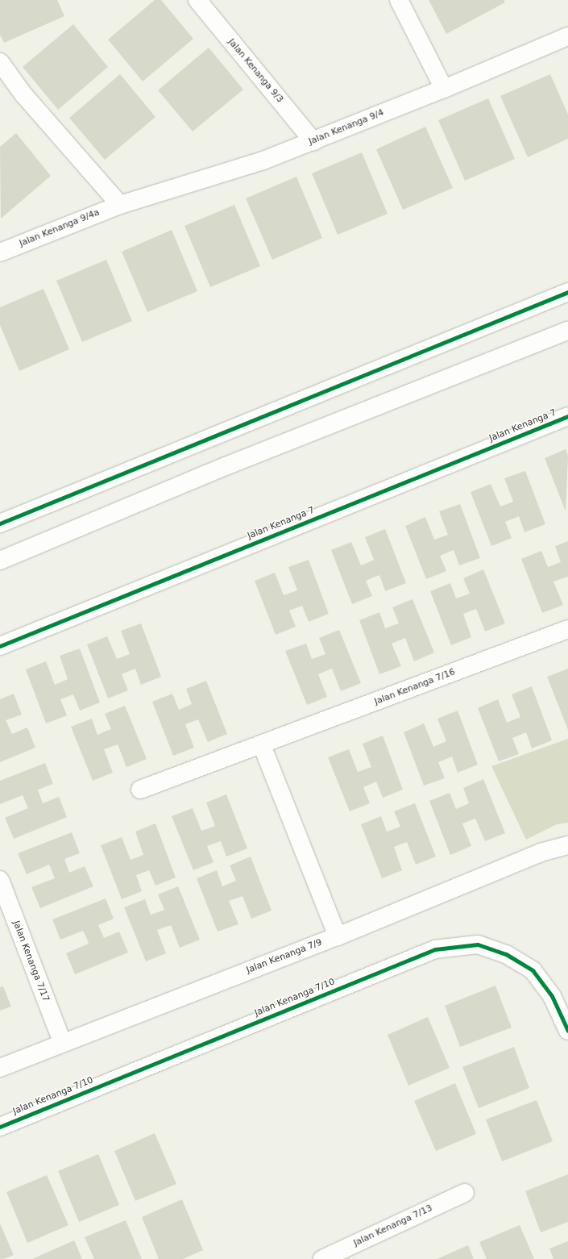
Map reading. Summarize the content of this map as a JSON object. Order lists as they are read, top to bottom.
{
  "streets": {
    "street": [
      "Jalan Kenanga 9/3",
      "Jalan Kenanga 9/4",
      "Jalan Kenanga 9/4a",
      "Jalan Kenanga 7",
      "Jalan Kenanga 7/16",
      "Jalan Kenanga 7/9",
      "Jalan Kenanga 7/17",
      "Jalan Kenanga 7/10",
      "Jalan Kenanga 7/13"
    ]
  },
  "crossings": [
    ["Jalan Kenanga 9/3", "Jalan Kenanga 9/4"],
    ["Jalan Kenanga 9/4", "Jalan Kenanga 9/4a"],
    ["Jalan Kenanga 7/9", "Jalan Kenanga 7/17"]
  ]
}
